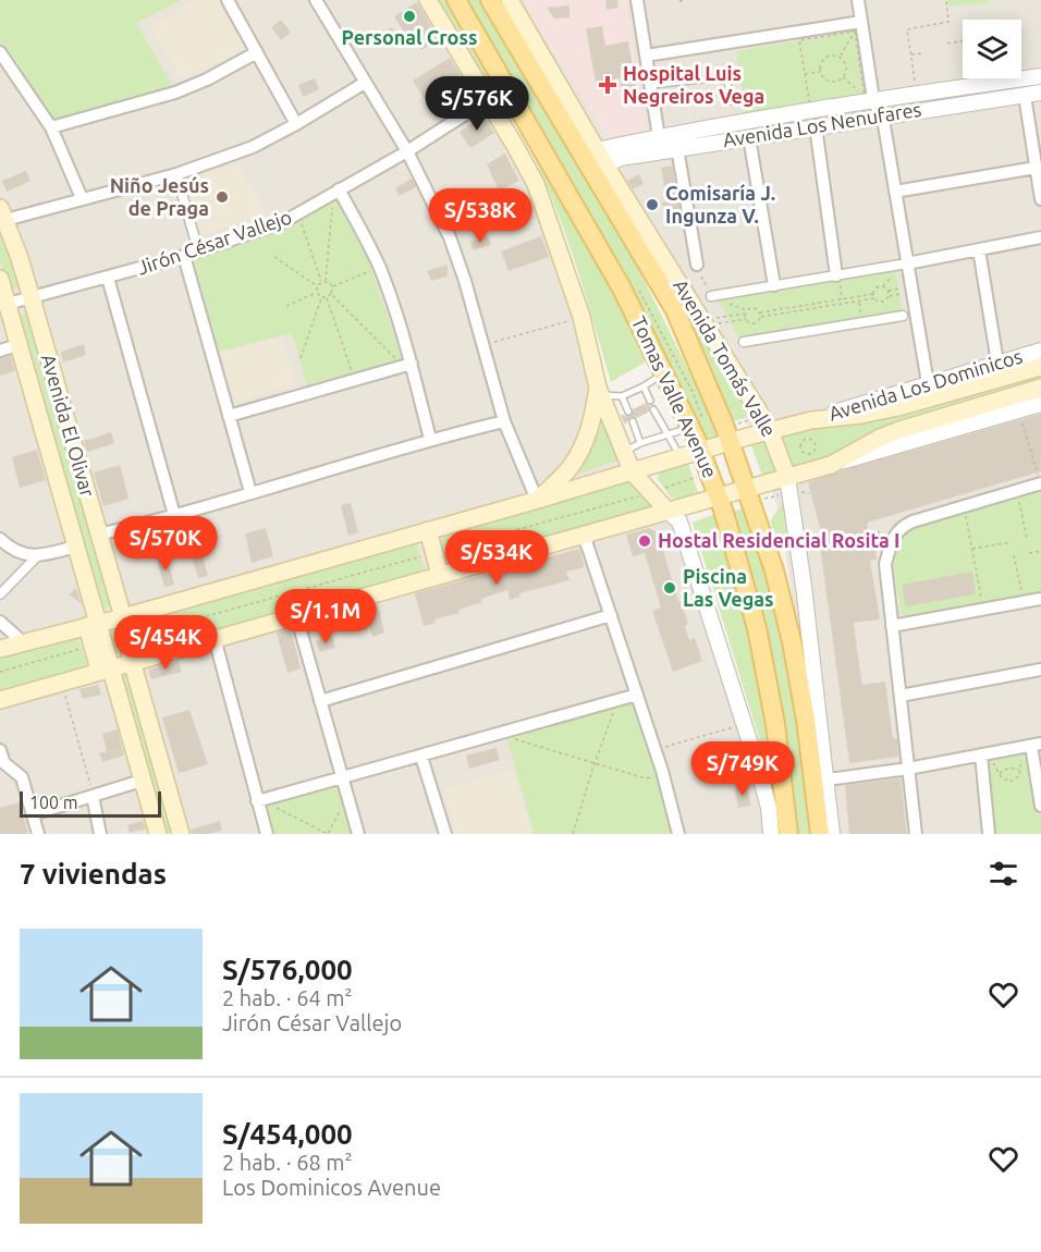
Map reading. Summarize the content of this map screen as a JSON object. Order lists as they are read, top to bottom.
{
  "streets": {
    "main road": ["Avenida Tomás Valle", "Tomas Valle Avenue", "Avenida El Olivar"],
    "street": ["Avenida Los Nenufares", "Jirón César Vallejo", "Avenida Los Dominicos"]
  },
  "crossings": [
    ["Avenida Los Nenufares", "Avenida Tomás Valle"],
    ["Jirón César Vallejo", "Tomas Valle Avenue"],
    ["Jirón César Vallejo", "Avenida El Olivar"],
    ["Avenida Tomás Valle", "Tomas Valle Avenue"]
  ],
  "places": {
    "other": [
      "Personal Cross",
      "Niño Jesús de Praga",
      "Comisaría J. Ingunza V.",
      "Hostal Residencial Rosita I",
      "Piscina Las Vegas"
    ],
    "health": ["Hospital Luis Negreiros Vega"]
  },
  "scale_bar": "100 m",
  "page": {
    "price": [
      "S/576K",
      "S/538K",
      "S/570K",
      "S/534K",
      "S/1.1M",
      "S/454K",
      "S/749K"
    ],
    "scale": "100 m",
    "heading": "7 viviendas",
    "list": [
      {
        "name": "S/576,000",
        "note": "2 hab. · 64 m² · Jirón César Vallejo"
      },
      {
        "name": "S/454,000",
        "note": "2 hab. · 68 m² · Los Dominicos Avenue"
      }
    ]
  }
}
